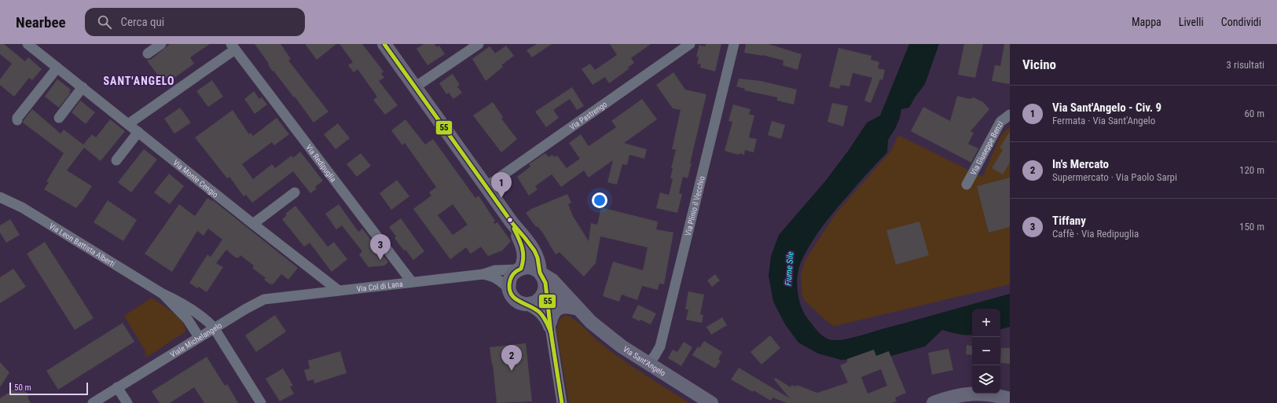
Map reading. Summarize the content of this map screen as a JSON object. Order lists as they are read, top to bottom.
{
  "streets": {
    "street": [
      "Via Pastrengo",
      "Via Giuseppe Benzi",
      "Via Redipuglia",
      "Via Monte Cengio",
      "Via Plinio il Vecchio",
      "Via Leon Battista Alberti",
      "Via Col di Lana",
      "Viale Michelangelo",
      "Via Sant'Angelo"
    ]
  },
  "crossings": [
    ["Via Redipuglia", "Via Col di Lana"],
    ["Via Monte Cengio", "Via Col di Lana"],
    ["Via Plinio il Vecchio", "Via Sant'Angelo"],
    ["Via Leon Battista Alberti", "Viale Michelangelo"],
    ["Via Col di Lana", "Viale Michelangelo"],
    ["Via Col di Lana", "Via Sant'Angelo"]
  ],
  "districts": ["SANT'ANGELO"],
  "water": ["Fiume Sile"],
  "lines": ["transit line 55"],
  "scale_bar": "50 m",
  "page": {
    "header": "Nearbee",
    "search": "Cerca qui",
    "nav": ["Mappa", "Livelli", "Condividi"],
    "heading": ["Vicino", "3 risultati"],
    "list": [
      {
        "mark": "1",
        "name": "Via Sant'Angelo - Civ. 9",
        "note": "Fermata · Via Sant'Angelo",
        "value": "60 m"
      },
      {
        "mark": "2",
        "name": "In's Mercato",
        "note": "Supermercato · Via Paolo Sarpi",
        "value": "120 m"
      },
      {
        "mark": "3",
        "name": "Tiffany",
        "note": "Caffè · Via Redipuglia",
        "value": "150 m"
      }
    ],
    "pins": ["1", "3", "2"],
    "map_buttons": ["+", "−"],
    "scale": "50 m"
  }
}
